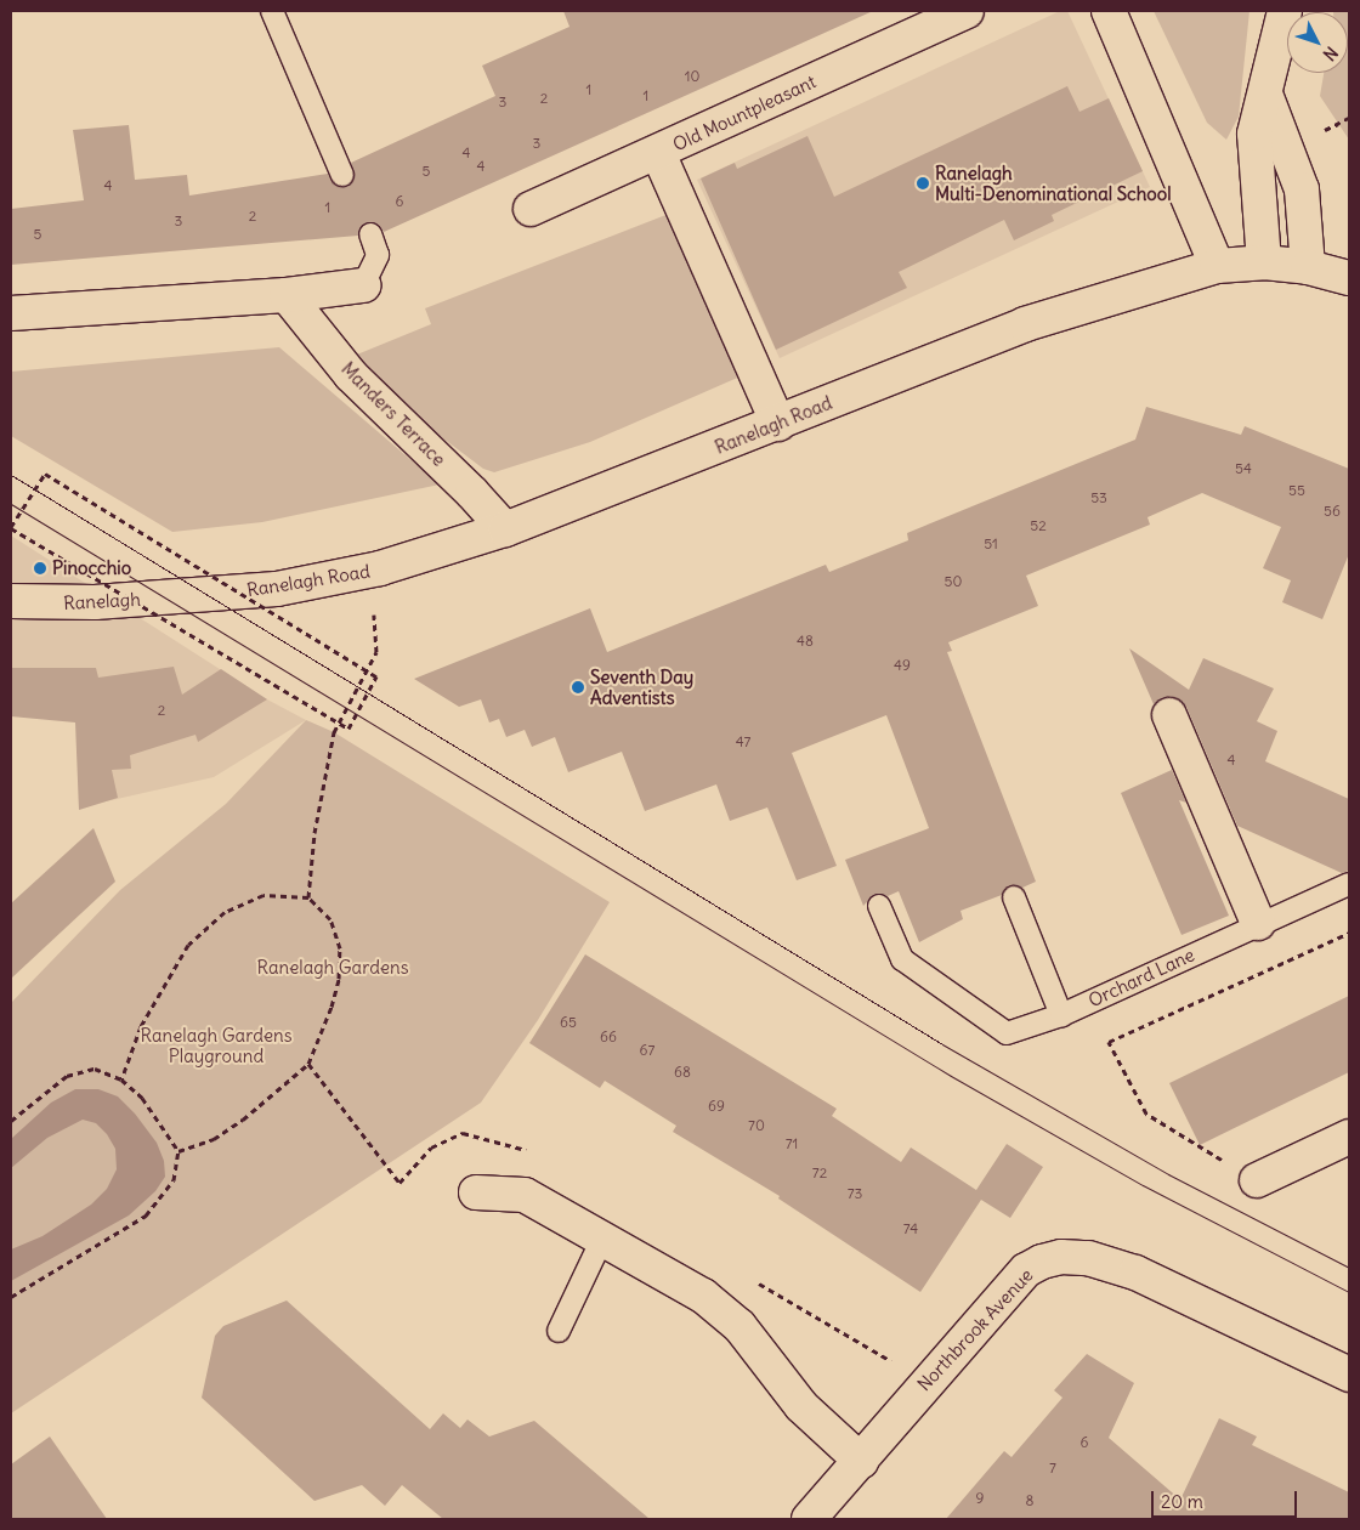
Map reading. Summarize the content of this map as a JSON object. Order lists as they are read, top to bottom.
{
  "streets": {
    "street": [
      "Old Mountpleasant",
      "Manders Terrace",
      "Ranelagh Road",
      "Ranelagh",
      "Northbrook Avenue"
    ],
    "lane": ["Orchard Lane"]
  },
  "crossings": [
    ["Old Mountpleasant", "Ranelagh Road"],
    ["Manders Terrace", "Ranelagh Road"],
    ["Ranelagh Road", "Ranelagh"]
  ],
  "parks": ["Ranelagh Gardens", "Ranelagh Gardens Playground"],
  "places": ["Ranelagh Multi-Denominational School", "Pinocchio", "Seventh Day Adventists"],
  "house_numbers": [
    "10",
    "1",
    "1",
    "2",
    "3",
    "3",
    "4",
    "4",
    "5",
    "4",
    "6",
    "1",
    "2",
    "3",
    "5",
    "54",
    "55",
    "53",
    "56",
    "52",
    "51",
    "50",
    "48",
    "49",
    "2",
    "47",
    "4",
    "65",
    "66",
    "67",
    "68",
    "69",
    "70",
    "71",
    "72",
    "73",
    "74",
    "6",
    "7",
    "9",
    "8"
  ],
  "scale_bar": "20 m",
  "north": "bottom right"
}
